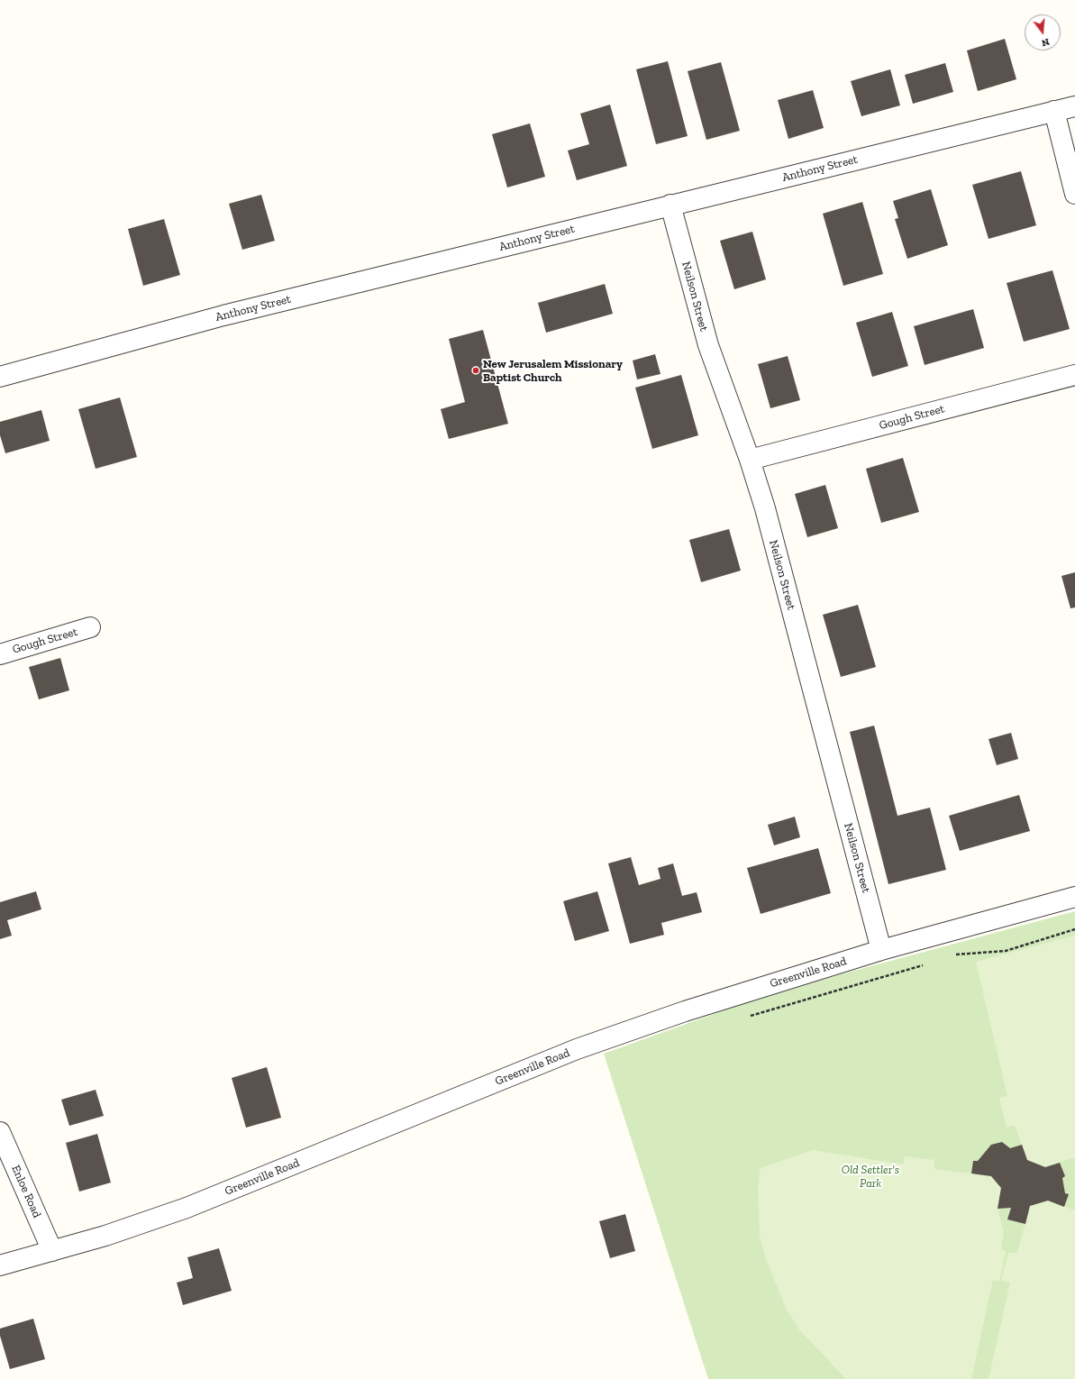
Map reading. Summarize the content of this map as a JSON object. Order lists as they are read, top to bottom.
{
  "streets": {
    "street": [
      "Anthony Street",
      "Neilson Street",
      "Gough Street",
      "Greenville Road",
      "Enloe Road"
    ]
  },
  "crossings": [
    ["Anthony Street", "Neilson Street"],
    ["Neilson Street", "Gough Street"],
    ["Neilson Street", "Greenville Road"],
    ["Greenville Road", "Enloe Road"]
  ],
  "parks": ["Old Settler's Park"],
  "places": ["New Jerusalem Missionary Baptist Church"],
  "north": "bottom"
}
